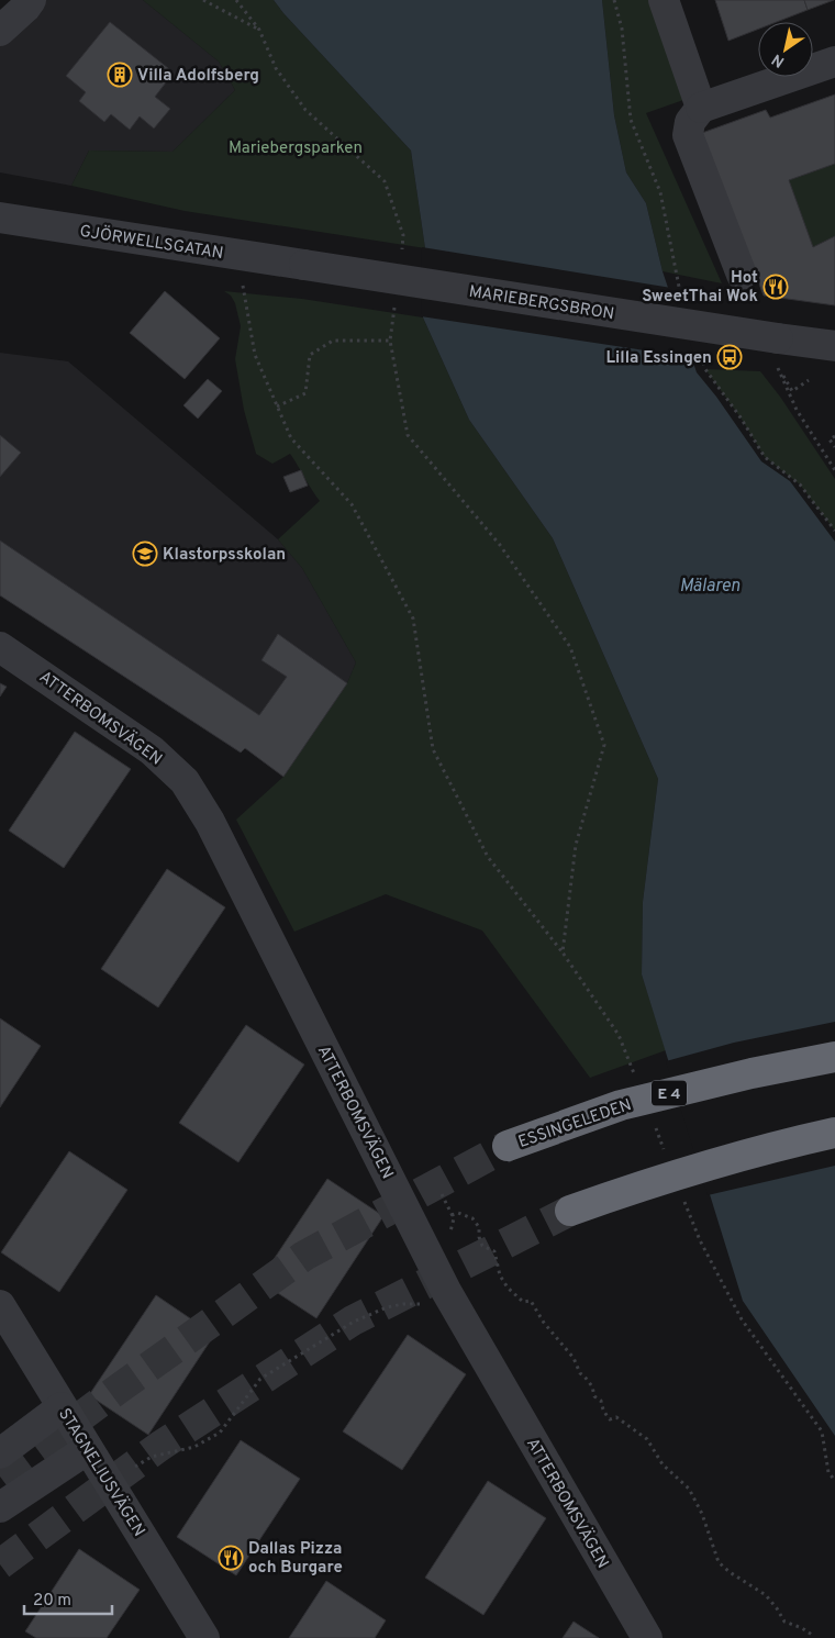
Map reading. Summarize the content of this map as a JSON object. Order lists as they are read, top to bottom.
{
  "streets": {
    "highway": ["E 4", "ESSINGELEDEN"],
    "street": [
      "GJÖRWELLSGATAN",
      "MARIEBERGSBRON",
      "ATTERBOMSVÄGEN",
      "STAGNELIUSVÄGEN"
    ]
  },
  "crossings": [
    ["GJÖRWELLSGATAN", "MARIEBERGSBRON"]
  ],
  "water": ["Mälaren"],
  "parks": ["Mariebergsparken"],
  "places": {
    "building": ["Villa Adolfsberg"],
    "restaurant": ["Hot SweetThai Wok", "Dallas Pizza och Burgare"],
    "bus stop": ["Lilla Essingen"],
    "school or university": ["Klastorpsskolan"]
  },
  "scale_bar": "20 m",
  "north": "bottom left"
}
